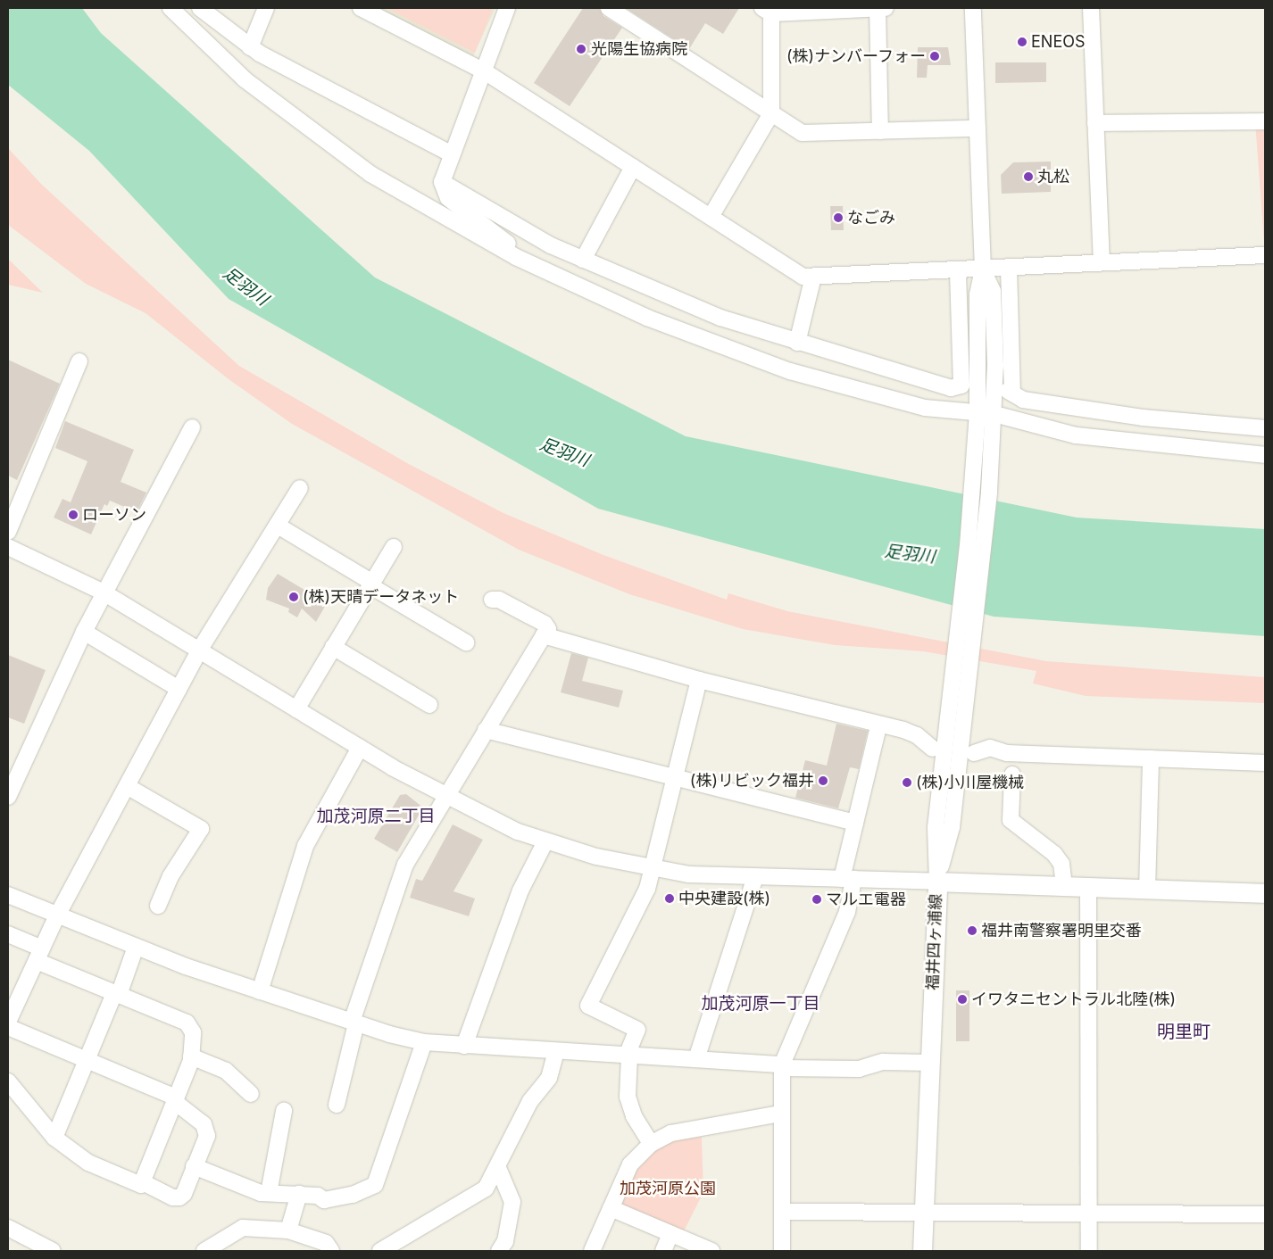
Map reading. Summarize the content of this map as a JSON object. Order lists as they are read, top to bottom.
{
  "streets": {
    "main road": ["福井四ヶ浦線"]
  },
  "districts": ["加茂河原二丁目", "加茂河原一丁目", "明里町"],
  "water": ["足羽川"],
  "parks": ["加茂河原公園"],
  "places": [
    "ENEOS",
    "光陽生協病院",
    "(株)ナンバーフォー",
    "丸松",
    "なごみ",
    "ローソン",
    "(株)天晴データネット",
    "(株)リビック福井",
    "(株)小川屋機械",
    "中央建設(株)",
    "マルエ電器",
    "福井南警察署明里交番",
    "イワタニセントラル北陸(株)"
  ]
}
